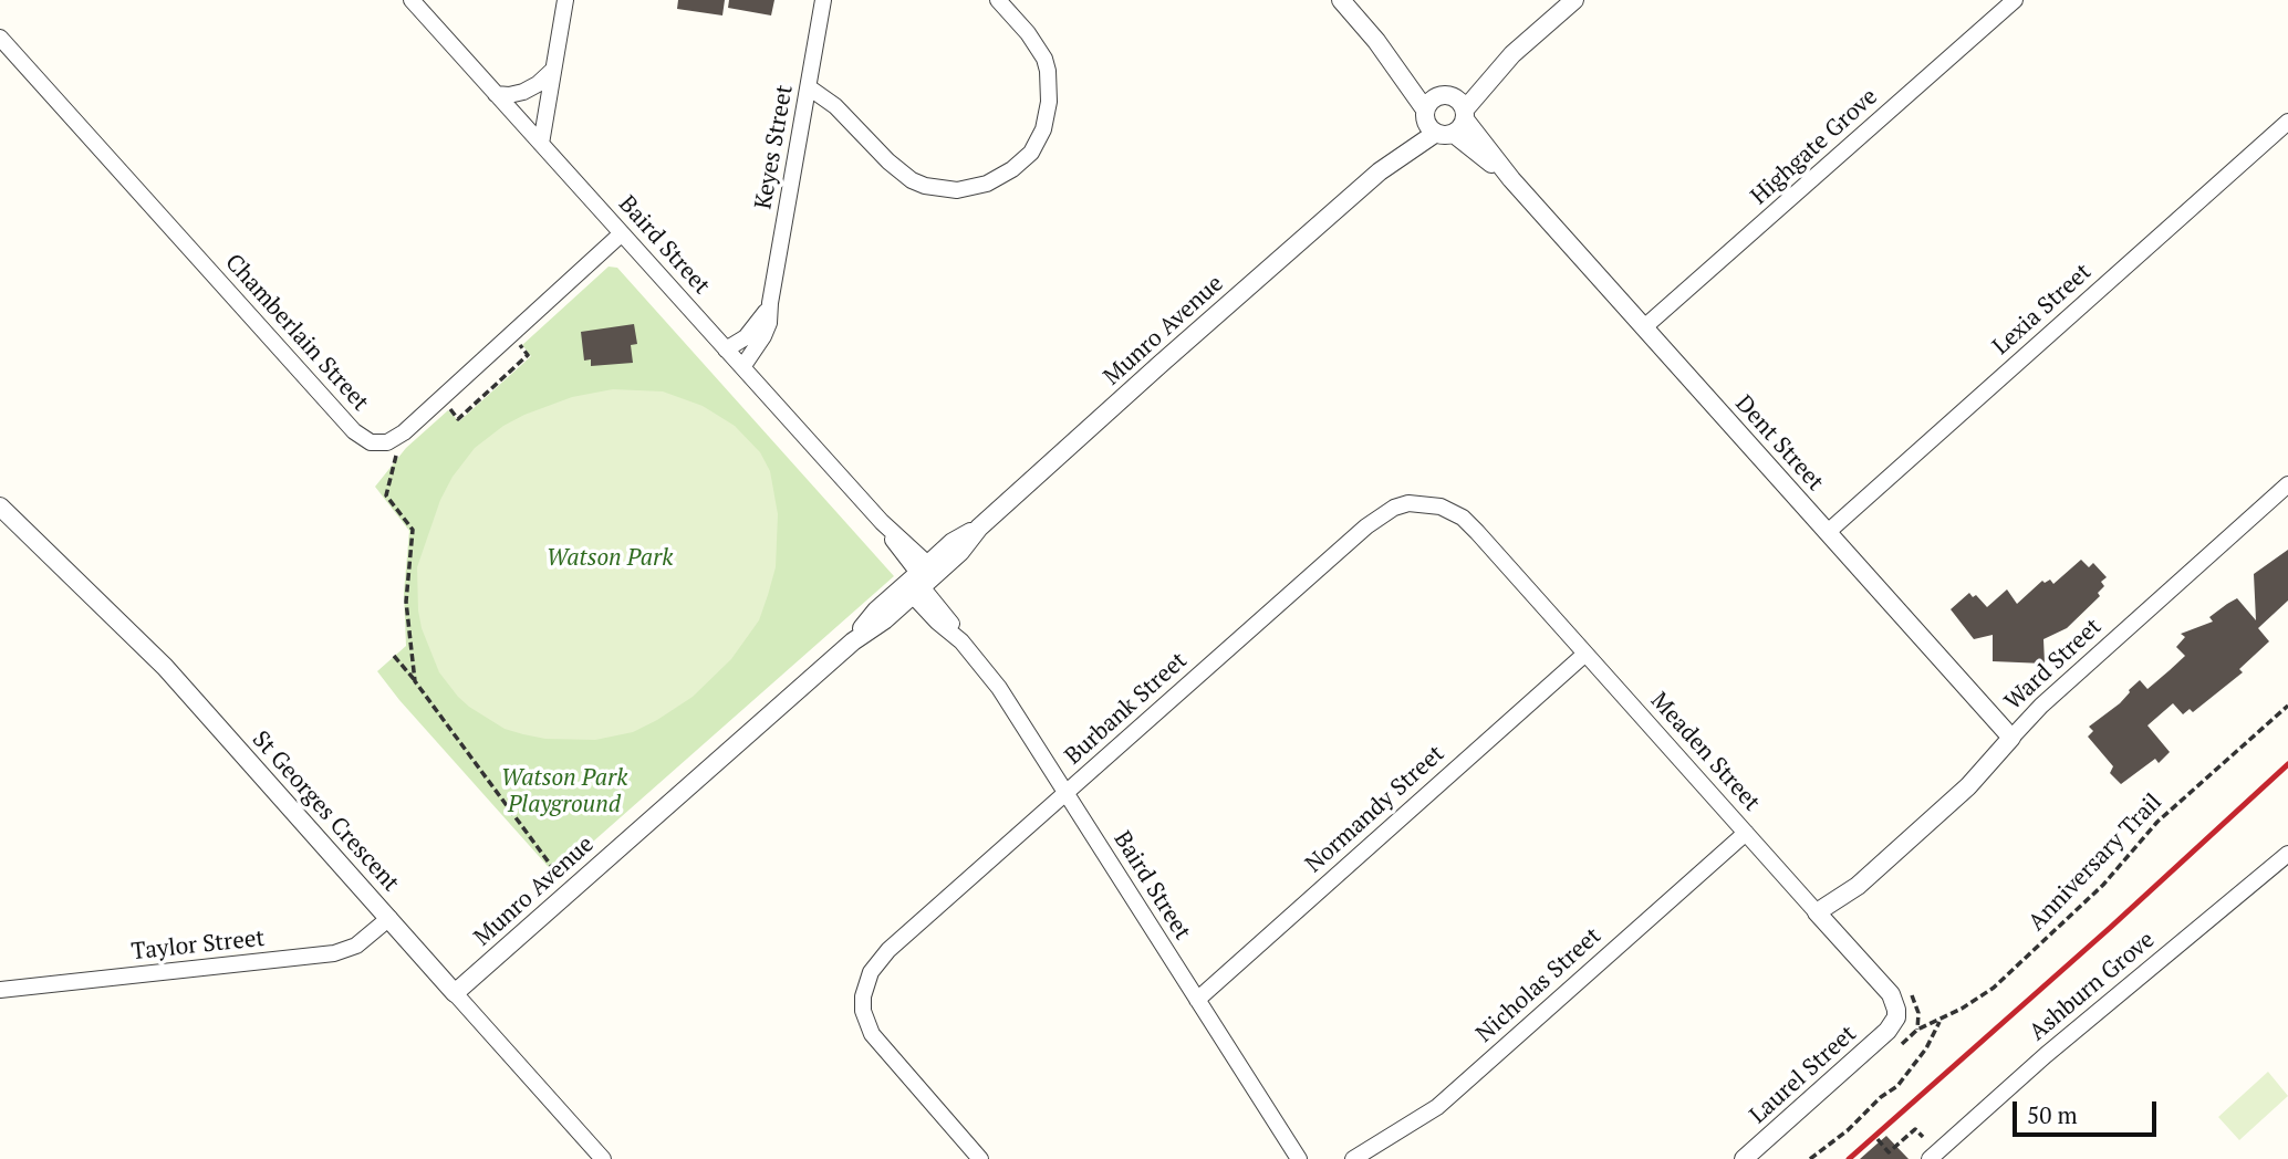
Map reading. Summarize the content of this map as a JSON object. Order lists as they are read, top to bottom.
{
  "streets": {
    "street": [
      "Keyes Street",
      "Highgate Grove",
      "Baird Street",
      "Lexia Street",
      "Munro Avenue",
      "Chamberlain Street",
      "Dent Street",
      "Ward Street",
      "Burbank Street",
      "Meaden Street",
      "Normandy Street",
      "St Georges Crescent",
      "Taylor Street",
      "Nicholas Street",
      "Ashburn Grove",
      "Laurel Street"
    ],
    "path": ["Anniversary Trail"]
  },
  "crossings": [
    ["Keyes Street", "Baird Street"],
    ["Highgate Grove", "Dent Street"],
    ["Baird Street", "Munro Avenue"],
    ["Baird Street", "Chamberlain Street"],
    ["Baird Street", "Burbank Street"],
    ["Baird Street", "Normandy Street"],
    ["Lexia Street", "Dent Street"],
    ["Munro Avenue", "Dent Street"],
    ["Munro Avenue", "St Georges Crescent"],
    ["Dent Street", "Ward Street"],
    ["Ward Street", "Meaden Street"],
    ["Burbank Street", "Meaden Street"],
    ["Meaden Street", "Normandy Street"],
    ["Meaden Street", "Nicholas Street"],
    ["Meaden Street", "Laurel Street"],
    ["St Georges Crescent", "Taylor Street"]
  ],
  "parks": ["Watson Park", "Watson Park Playground"],
  "scale_bar": "50 m"
}
